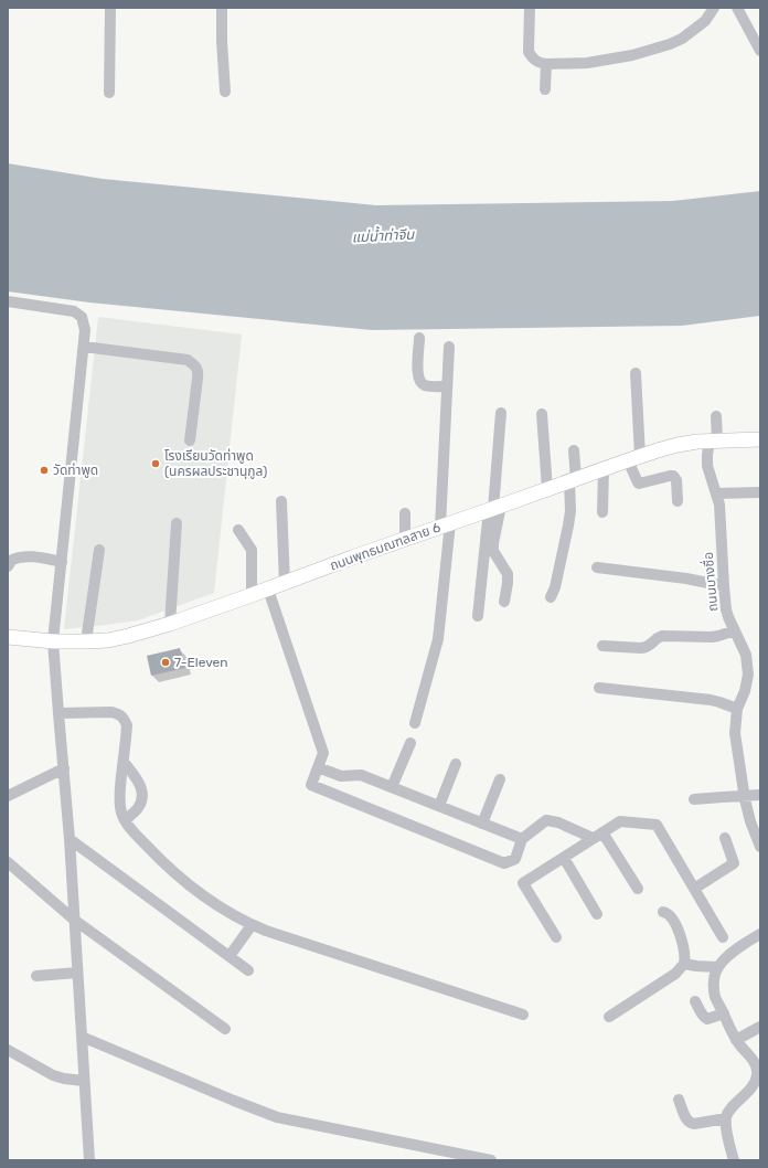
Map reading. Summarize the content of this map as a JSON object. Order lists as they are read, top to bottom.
{
  "streets": {
    "main road": ["ถนนพุทธมณฑลสาย 6"],
    "street": ["ถนนบางซื่อ"]
  },
  "crossings": [
    ["ถนนพุทธมณฑลสาย 6", "ถนนบางซื่อ"]
  ],
  "water": ["แม่น้ำท่าจีน"],
  "places": ["โรงเรียนวัดท่าพูด (นครผลประชานุกูล)", "วัดท่าพูด", "7-Eleven"]
}
